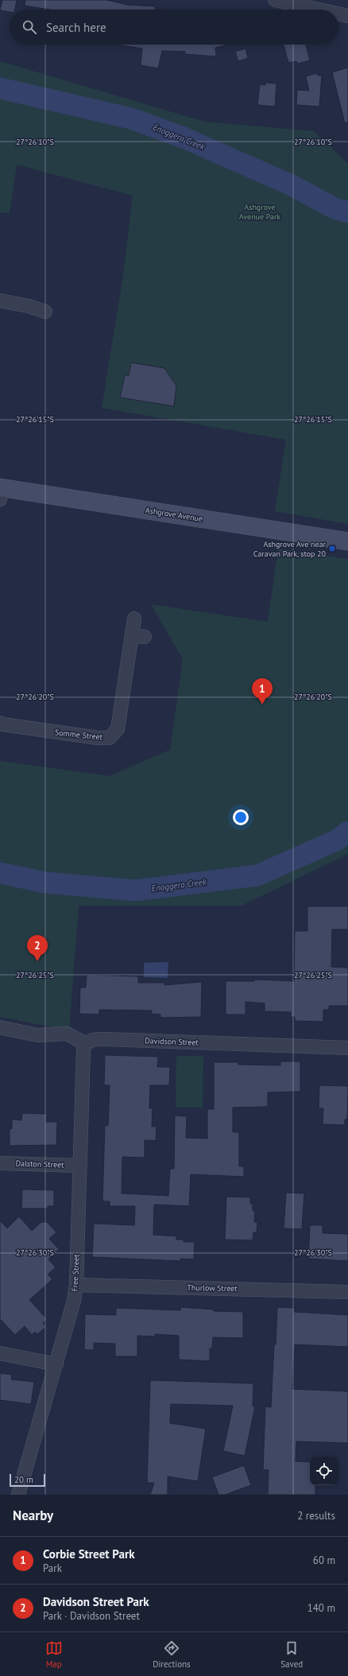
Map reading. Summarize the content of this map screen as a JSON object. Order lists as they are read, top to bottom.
{
  "streets": {
    "main road": ["Ashgrove Avenue"],
    "street": [
      "Somme Street",
      "Davidson Street",
      "Dalston Street",
      "Free Street",
      "Thurlow Street"
    ]
  },
  "crossings": [
    ["Davidson Street", "Free Street"],
    ["Dalston Street", "Free Street"],
    ["Free Street", "Thurlow Street"]
  ],
  "water": ["Enoggera Creek"],
  "parks": ["Ashgrove Avenue Park"],
  "places": {
    "transit": ["Ashgrove Ave near Caravan Park, stop 20"]
  },
  "scale_bar": "20 m",
  "page": {
    "search": "Search here",
    "pins": ["1", "2"],
    "scale": "20 m",
    "heading": ["Nearby", "2 results"],
    "list": [
      {
        "mark": "1",
        "name": "Corbie Street Park",
        "note": "Park",
        "value": "60 m"
      },
      {
        "mark": "2",
        "name": "Davidson Street Park",
        "note": "Park · Davidson Street",
        "value": "140 m"
      }
    ],
    "nav": ["Map", "Directions", "Saved"]
  },
  "coordinates": [
    "27°26'10\"S",
    "27°26'15\"S",
    "27°26'20\"S",
    "27°26'25\"S",
    "27°26'30\"S"
  ]
}
